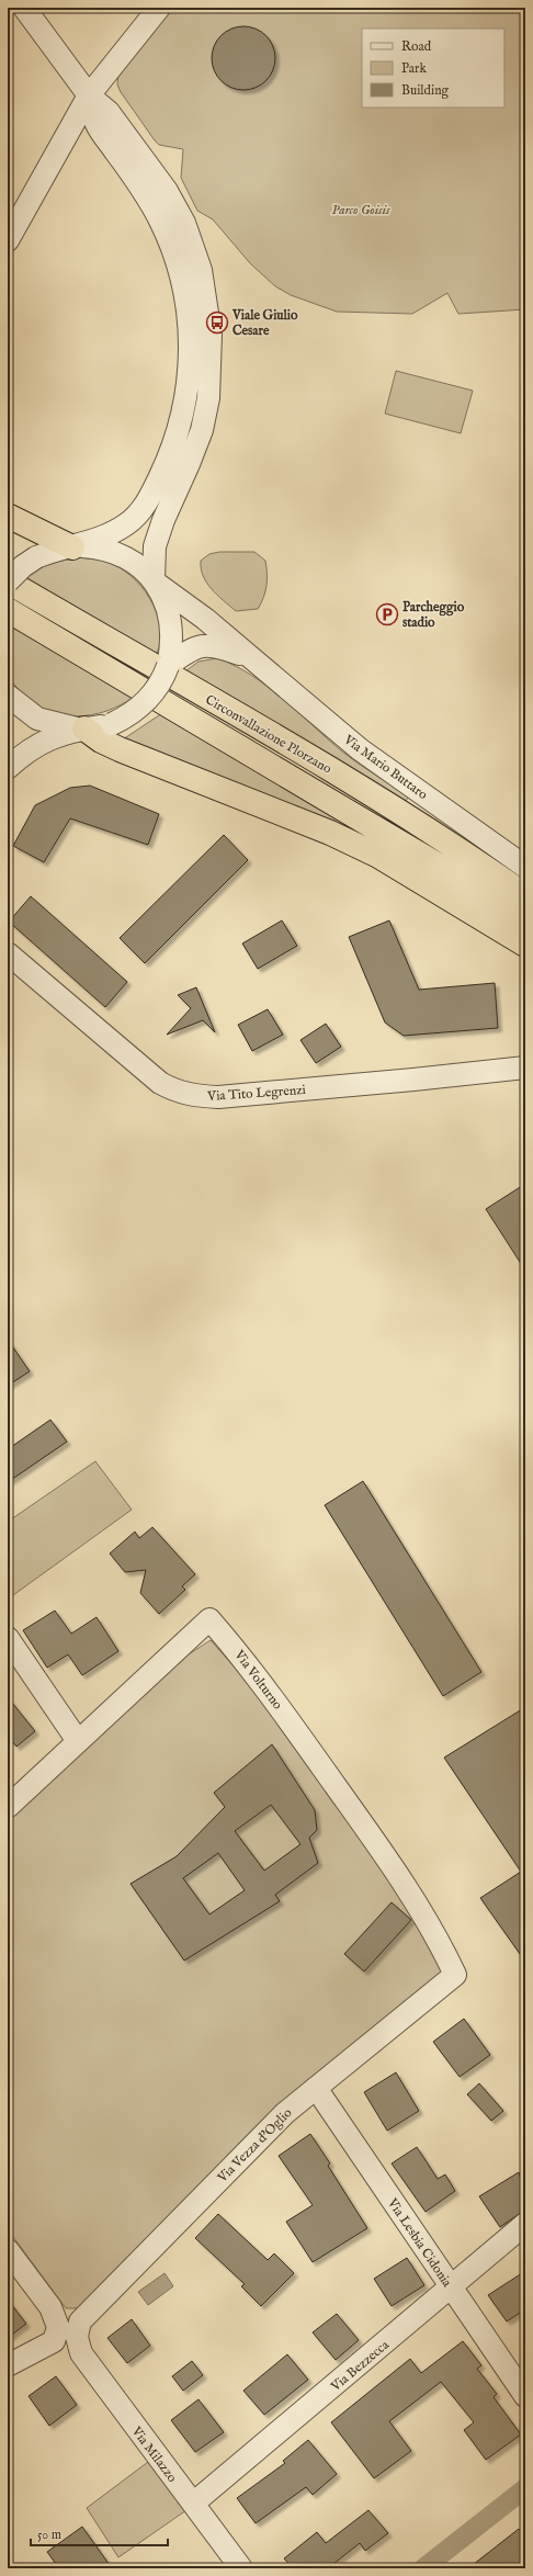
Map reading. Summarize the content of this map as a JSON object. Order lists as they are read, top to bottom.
{
  "streets": {
    "highway": ["Circonvallazione Plorzano"],
    "street": [
      "Via Mario Buttaro",
      "Via Tito Legrenzi",
      "Via Volturno",
      "Via Vezza d'Oglio",
      "Via Lesbia Cidonia",
      "Via Bezzecca",
      "Via Milazzo"
    ]
  },
  "crossings": [
    ["Via Volturno", "Via Vezza d'Oglio"],
    ["Via Vezza d'Oglio", "Via Lesbia Cidonia"],
    ["Via Vezza d'Oglio", "Via Milazzo"],
    ["Via Lesbia Cidonia", "Via Bezzecca"],
    ["Via Bezzecca", "Via Milazzo"]
  ],
  "parks": ["Parco Goisis"],
  "places": {
    "bus stop": ["Viale Giulio Cesare"],
    "parking": ["Parcheggio stadio"]
  },
  "legend": ["Road", "Park", "Building"],
  "scale_bar": "50 m"
}
